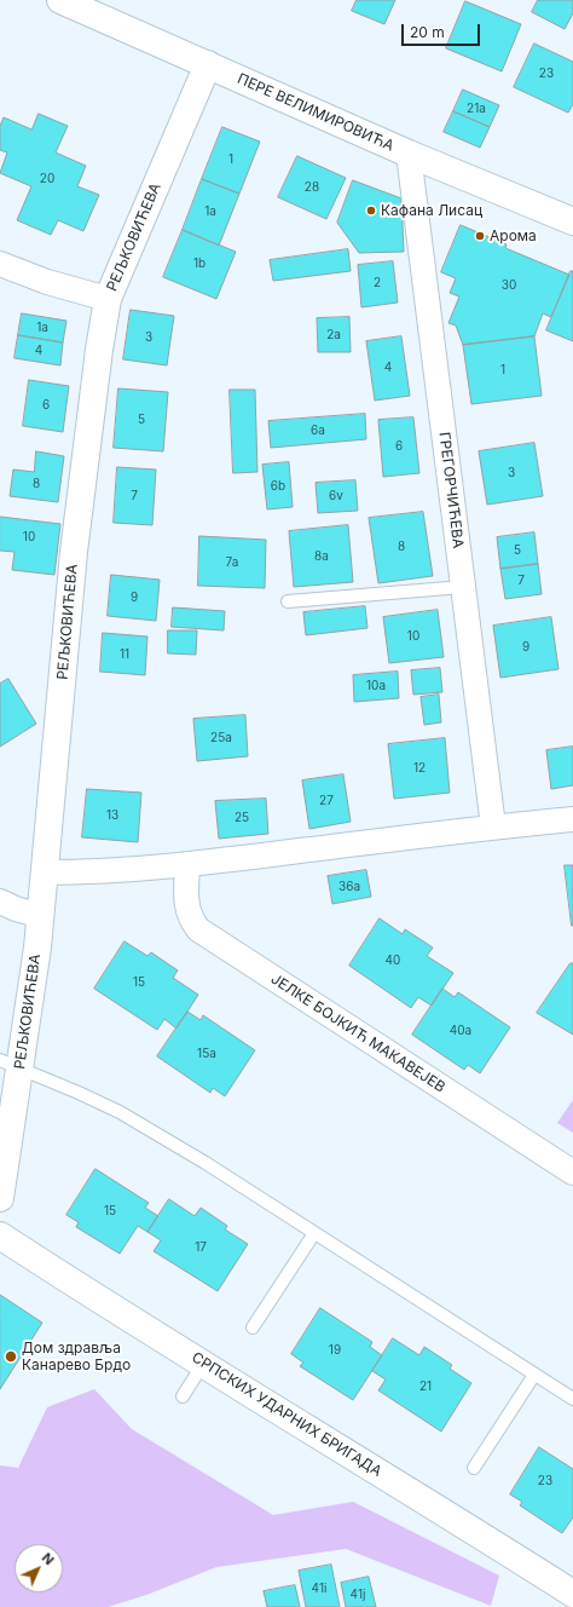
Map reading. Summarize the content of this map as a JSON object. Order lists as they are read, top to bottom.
{
  "streets": {
    "street": [
      "ПЕРЕ ВЕЛИМИРОВИЋА",
      "РЕЉКОВИЋЕВА",
      "ГРЕГОРЧИЋЕВА",
      "ЈЕЛКЕ БОЈКИЋ МАКАВЕЈЕВ",
      "СРПСКИХ УДАРНИХ БРИГАДА"
    ]
  },
  "crossings": [
    ["ПЕРЕ ВЕЛИМИРОВИЋА", "РЕЉКОВИЋЕВА"],
    ["ПЕРЕ ВЕЛИМИРОВИЋА", "ГРЕГОРЧИЋЕВА"]
  ],
  "places": ["Кафана Лисац", "Арома", "Дом здравља Канарево Брдо"],
  "house_numbers": [
    "23",
    "21a",
    "1",
    "20",
    "28",
    "1a",
    "1b",
    "2",
    "30",
    "1a",
    "2a",
    "3",
    "4",
    "4",
    "1",
    "6",
    "5",
    "6a",
    "6",
    "3",
    "8",
    "6b",
    "7",
    "6v",
    "10",
    "8",
    "5",
    "8a",
    "7a",
    "7",
    "9",
    "10",
    "9",
    "11",
    "10a",
    "25a",
    "12",
    "27",
    "13",
    "25",
    "36a",
    "40",
    "15",
    "40a",
    "15a",
    "15",
    "17",
    "19",
    "21",
    "23",
    "41i",
    "41j"
  ],
  "scale_bar": "20 m",
  "north": "top right"
}
